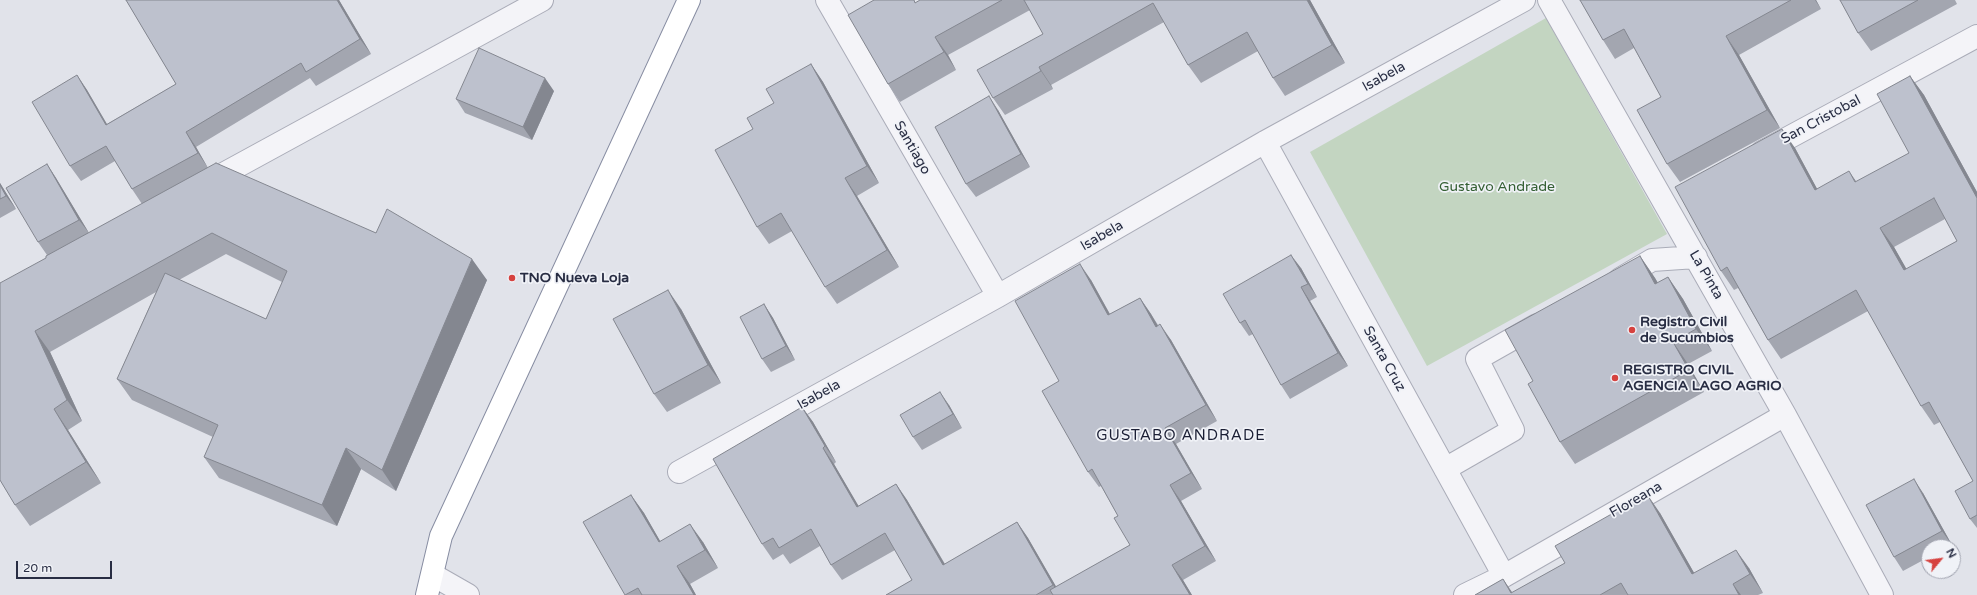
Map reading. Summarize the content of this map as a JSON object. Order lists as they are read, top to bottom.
{
  "streets": {
    "street": [
      "Isabela",
      "San Cristobal",
      "Santiago",
      "La Pinta",
      "Santa Cruz",
      "Floreana"
    ]
  },
  "crossings": [
    ["Isabela", "Santiago"],
    ["Isabela", "Santa Cruz"],
    ["La Pinta", "Floreana"],
    ["Santa Cruz", "Floreana"]
  ],
  "districts": ["GUSTABO ANDRADE"],
  "parks": ["Gustavo Andrade"],
  "places": ["TNO Nueva Loja", "Registro Civil de Sucumbios", "REGISTRO CIVIL AGENCIA LAGO AGRIO"],
  "scale_bar": "20 m",
  "north": "top right"
}
